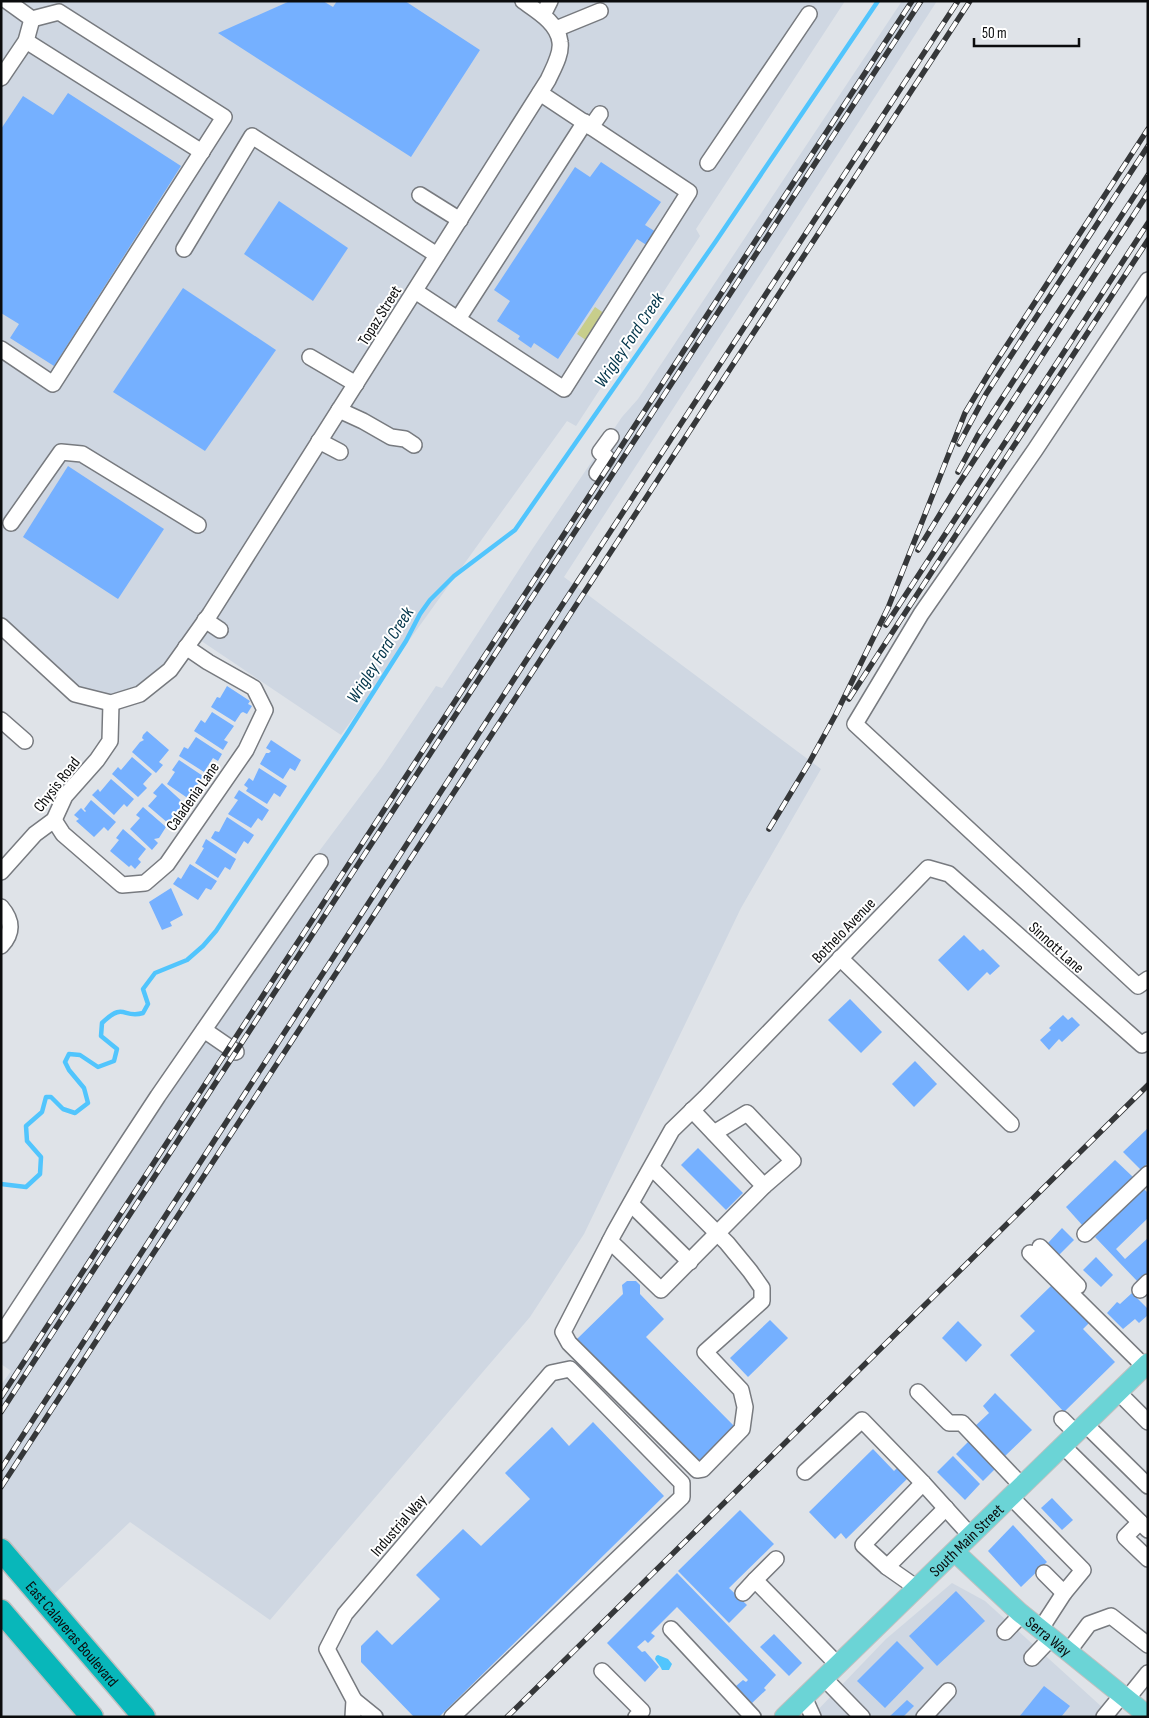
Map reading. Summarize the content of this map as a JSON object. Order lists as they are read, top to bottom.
{
  "streets": {
    "highway": ["East Calaveras Boulevard"],
    "main road": ["South Main Street", "Serra Way"],
    "street": [
      "Topaz Street",
      "Chysis Road",
      "Caladenia Lane",
      "Bothelo Avenue",
      "Sinnott Lane",
      "Industrial Way"
    ]
  },
  "crossings": [
    ["Topaz Street", "Chysis Road"],
    ["Topaz Street", "Caladenia Lane"],
    ["Chysis Road", "Caladenia Lane"],
    ["Bothelo Avenue", "Sinnott Lane"],
    ["South Main Street", "Serra Way"]
  ],
  "water": ["Wrigley Ford Creek"],
  "scale_bar": "50 m"
}
